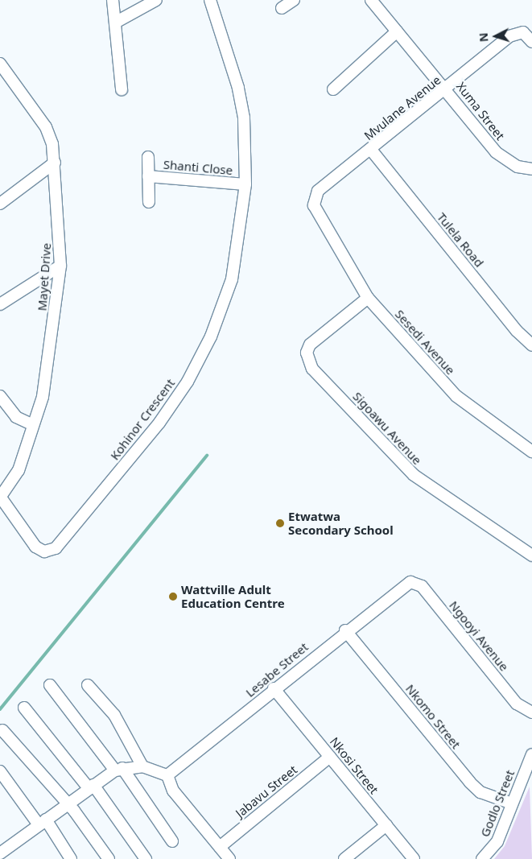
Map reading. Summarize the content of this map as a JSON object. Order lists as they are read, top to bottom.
{
  "streets": {
    "street": [
      "Mvulane Avenue",
      "Xuma Street",
      "Shanti Close",
      "Tulela Road",
      "Mayet Drive",
      "Sesedi Avenue",
      "Kohinor Crescent",
      "Sigoawu Avenue",
      "Ngooyi Avenue",
      "Lesabe Street",
      "Nkomo Street",
      "Nkosi Street",
      "Jabavu Street",
      "Godlo Street"
    ]
  },
  "crossings": [
    ["Mvulane Avenue", "Xuma Street"],
    ["Mvulane Avenue", "Tulela Road"],
    ["Mvulane Avenue", "Sesedi Avenue"],
    ["Shanti Close", "Kohinor Crescent"],
    ["Mayet Drive", "Kohinor Crescent"],
    ["Sesedi Avenue", "Sigoawu Avenue"],
    ["Ngooyi Avenue", "Lesabe Street"],
    ["Lesabe Street", "Nkomo Street"],
    ["Lesabe Street", "Nkosi Street"],
    ["Nkomo Street", "Godlo Street"],
    ["Nkosi Street", "Jabavu Street"]
  ],
  "places": ["Etwatwa Secondary School", "Wattville Adult Education Centre"],
  "north": "left"
}
